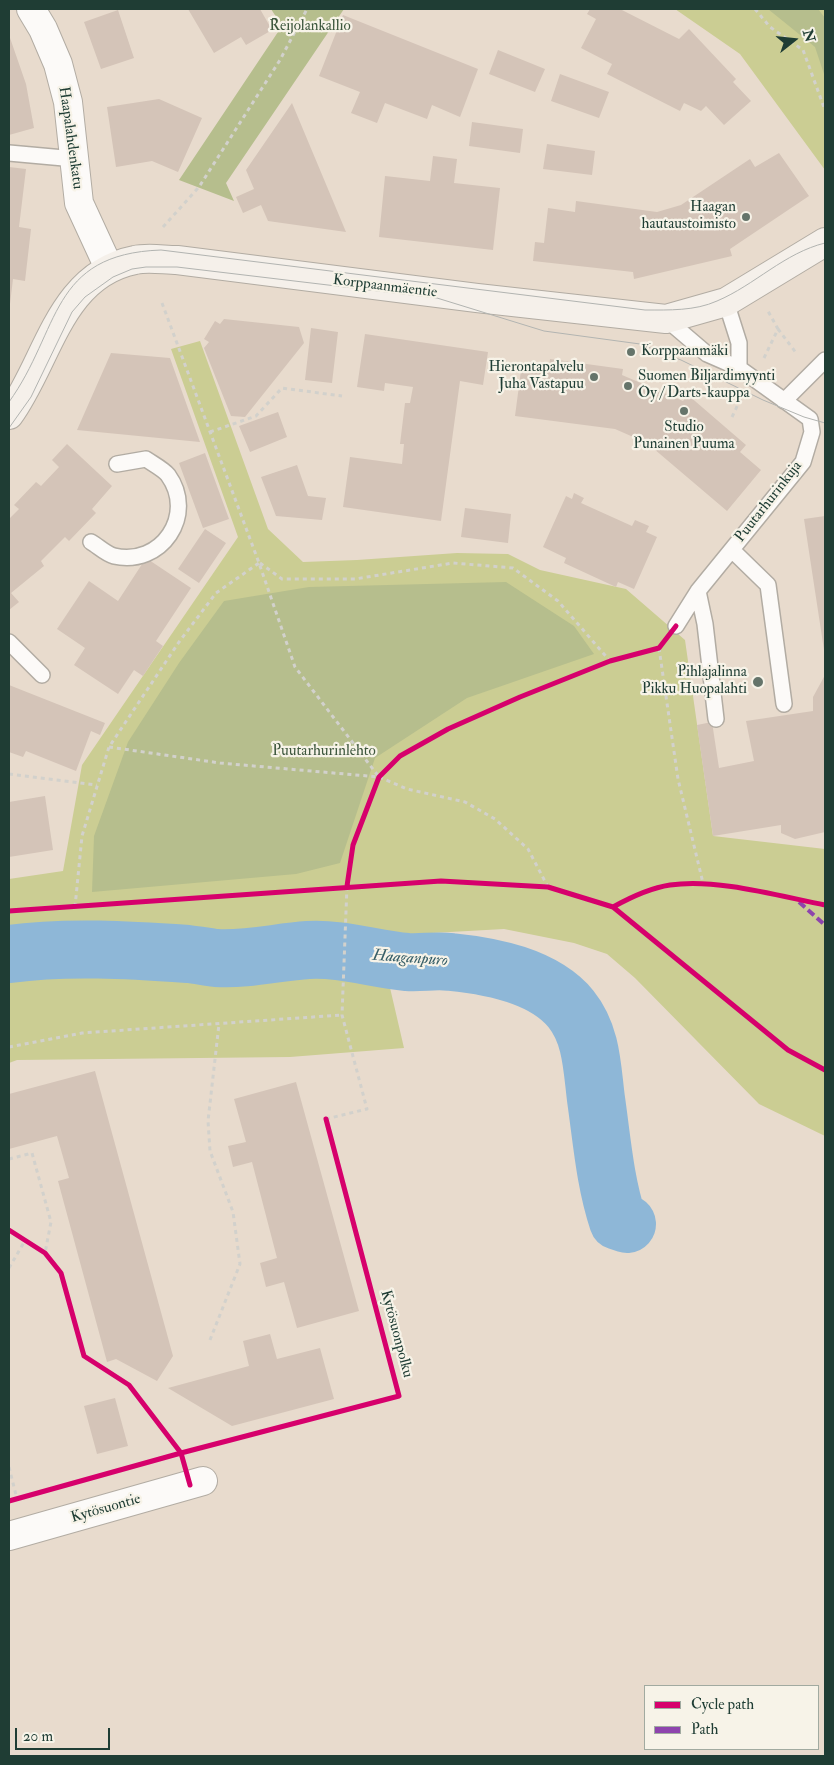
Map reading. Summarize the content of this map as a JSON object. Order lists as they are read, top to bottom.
{
  "streets": {
    "street": ["Haapalahdenkatu", "Korppaanmäentie", "Kytösuontie"],
    "lane": ["Puutarhurinkuja"],
    "cycle path": ["Kytösuonpolku"]
  },
  "crossings": [
    ["Haapalahdenkatu", "Korppaanmäentie"],
    ["Korppaanmäentie", "Puutarhurinkuja"]
  ],
  "water": ["Haaganpuro"],
  "parks": ["Reijolankallio", "Puutarhurinlehto"],
  "places": [
    "Haagan hautaustoimisto",
    "Korppaanmäki",
    "Hierontapalvelu Juha Vastapuu",
    "Suomen Biljardimyynti Oy / Darts-kauppa",
    "Studio Punainen Puuma",
    "Pihlajalinna Pikku Huopalahti"
  ],
  "legend": ["Cycle path", "Path"],
  "scale_bar": "20 m",
  "north": "right"
}
